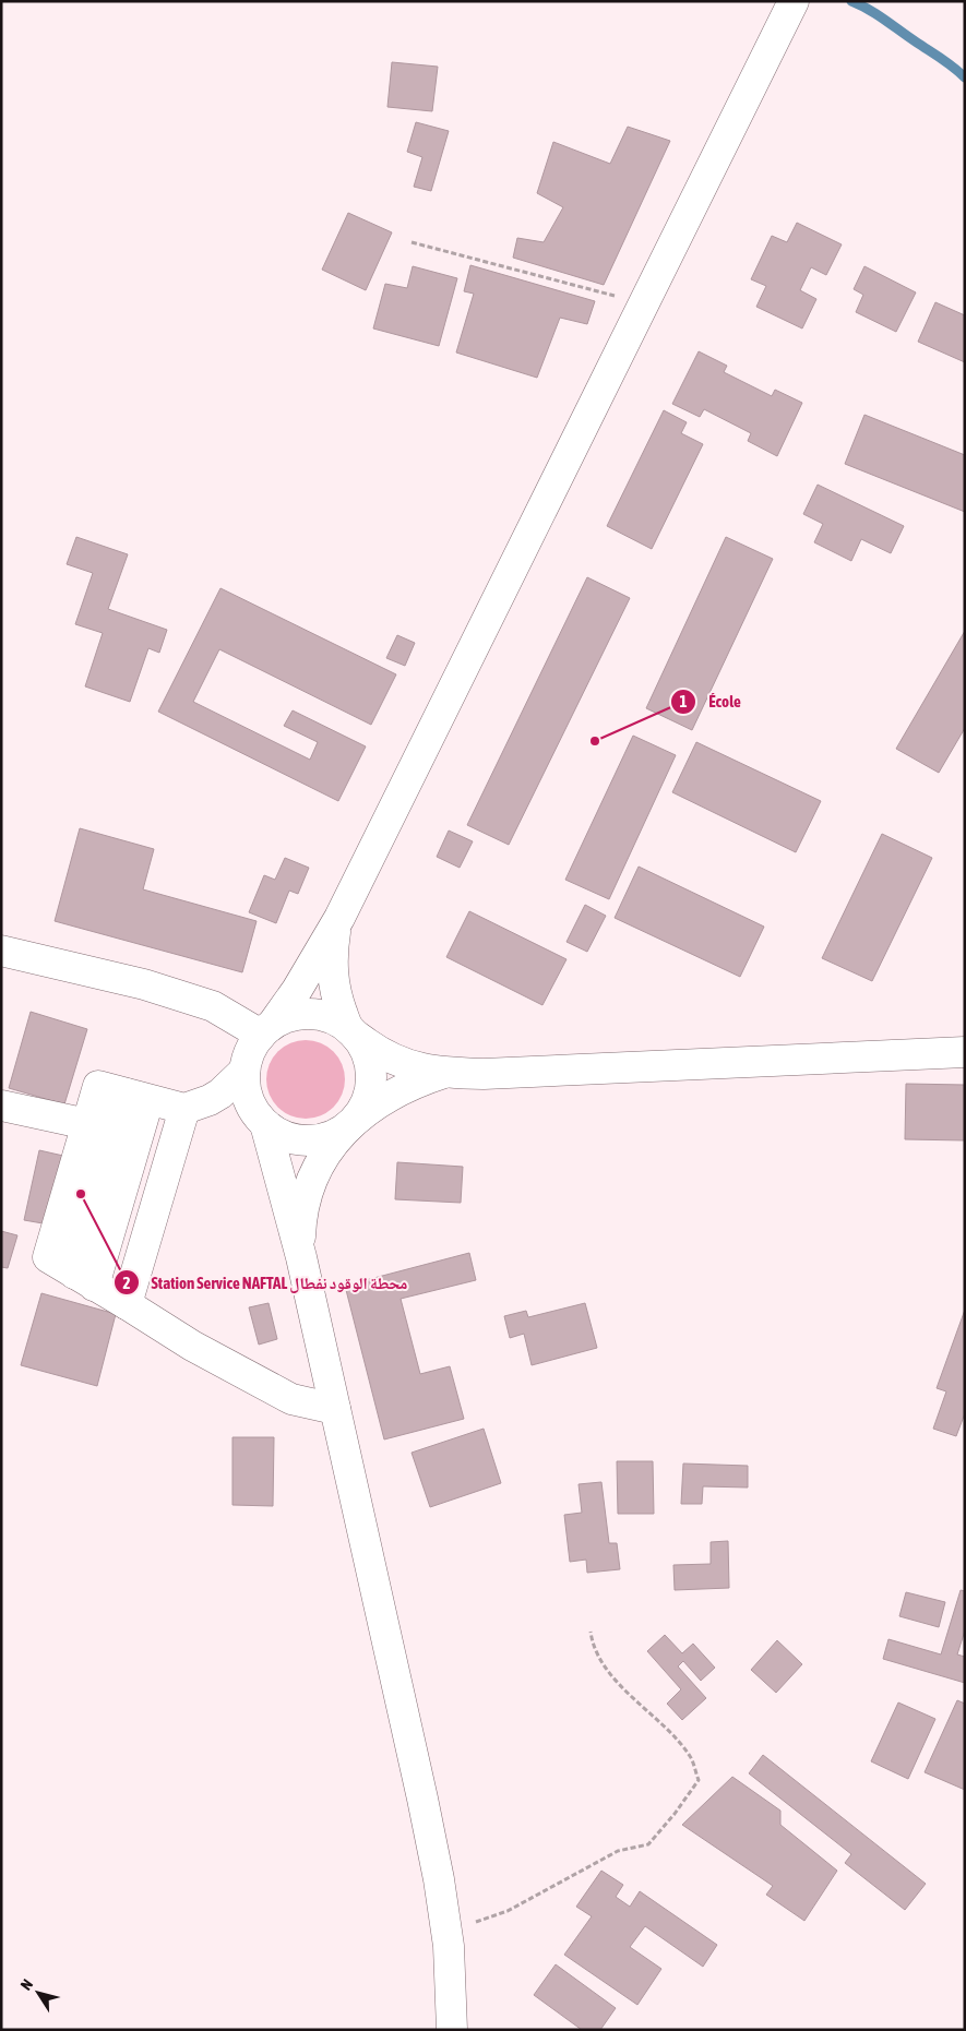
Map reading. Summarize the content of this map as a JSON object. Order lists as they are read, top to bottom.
{
  "places": ["École", "Station Service NAFTAL محطة الوقود نفطال"],
  "north": "top left"
}
